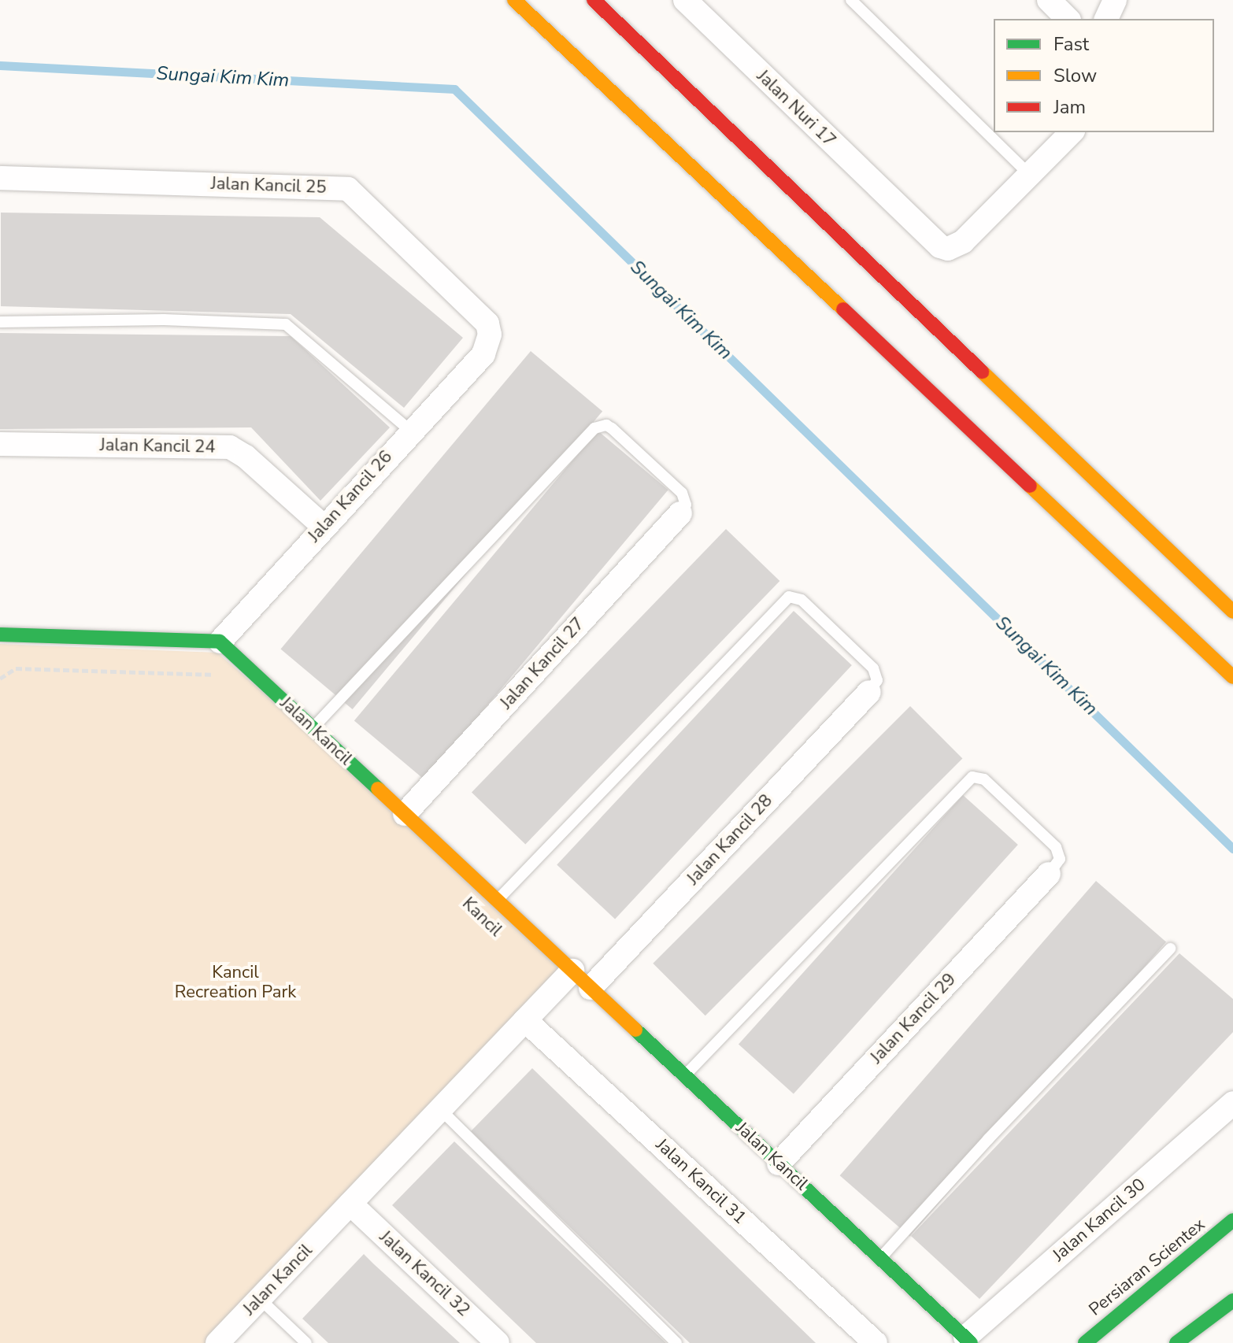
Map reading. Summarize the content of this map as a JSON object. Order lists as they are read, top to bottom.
{
  "streets": {
    "main road": ["Jalan Kancil", "Persiaran Scientex"],
    "street": [
      "Jalan Nuri 17",
      "Jalan Kancil 25",
      "Jalan Kancil 24",
      "Jalan Kancil 26",
      "Jalan Kancil 27",
      "Jalan Kancil 28",
      "Jalan Kancil 29",
      "Jalan Kancil 31",
      "Jalan Kancil 30",
      "Jalan Kancil 32"
    ]
  },
  "crossings": [
    ["Jalan Kancil 25", "Jalan Kancil 26"],
    ["Jalan Kancil 24", "Jalan Kancil 26"],
    ["Jalan Kancil 26", "Jalan Kancil"],
    ["Jalan Kancil 27", "Jalan Kancil"],
    ["Jalan Kancil", "Jalan Kancil 28"],
    ["Jalan Kancil", "Jalan Kancil 29"],
    ["Jalan Kancil", "Jalan Kancil 31"],
    ["Jalan Kancil", "Jalan Kancil 30"],
    ["Jalan Kancil", "Jalan Kancil 32"]
  ],
  "water": ["Sungai Kim Kim"],
  "parks": ["Kancil Recreation Park"],
  "legend": ["Fast", "Slow", "Jam"]
}
